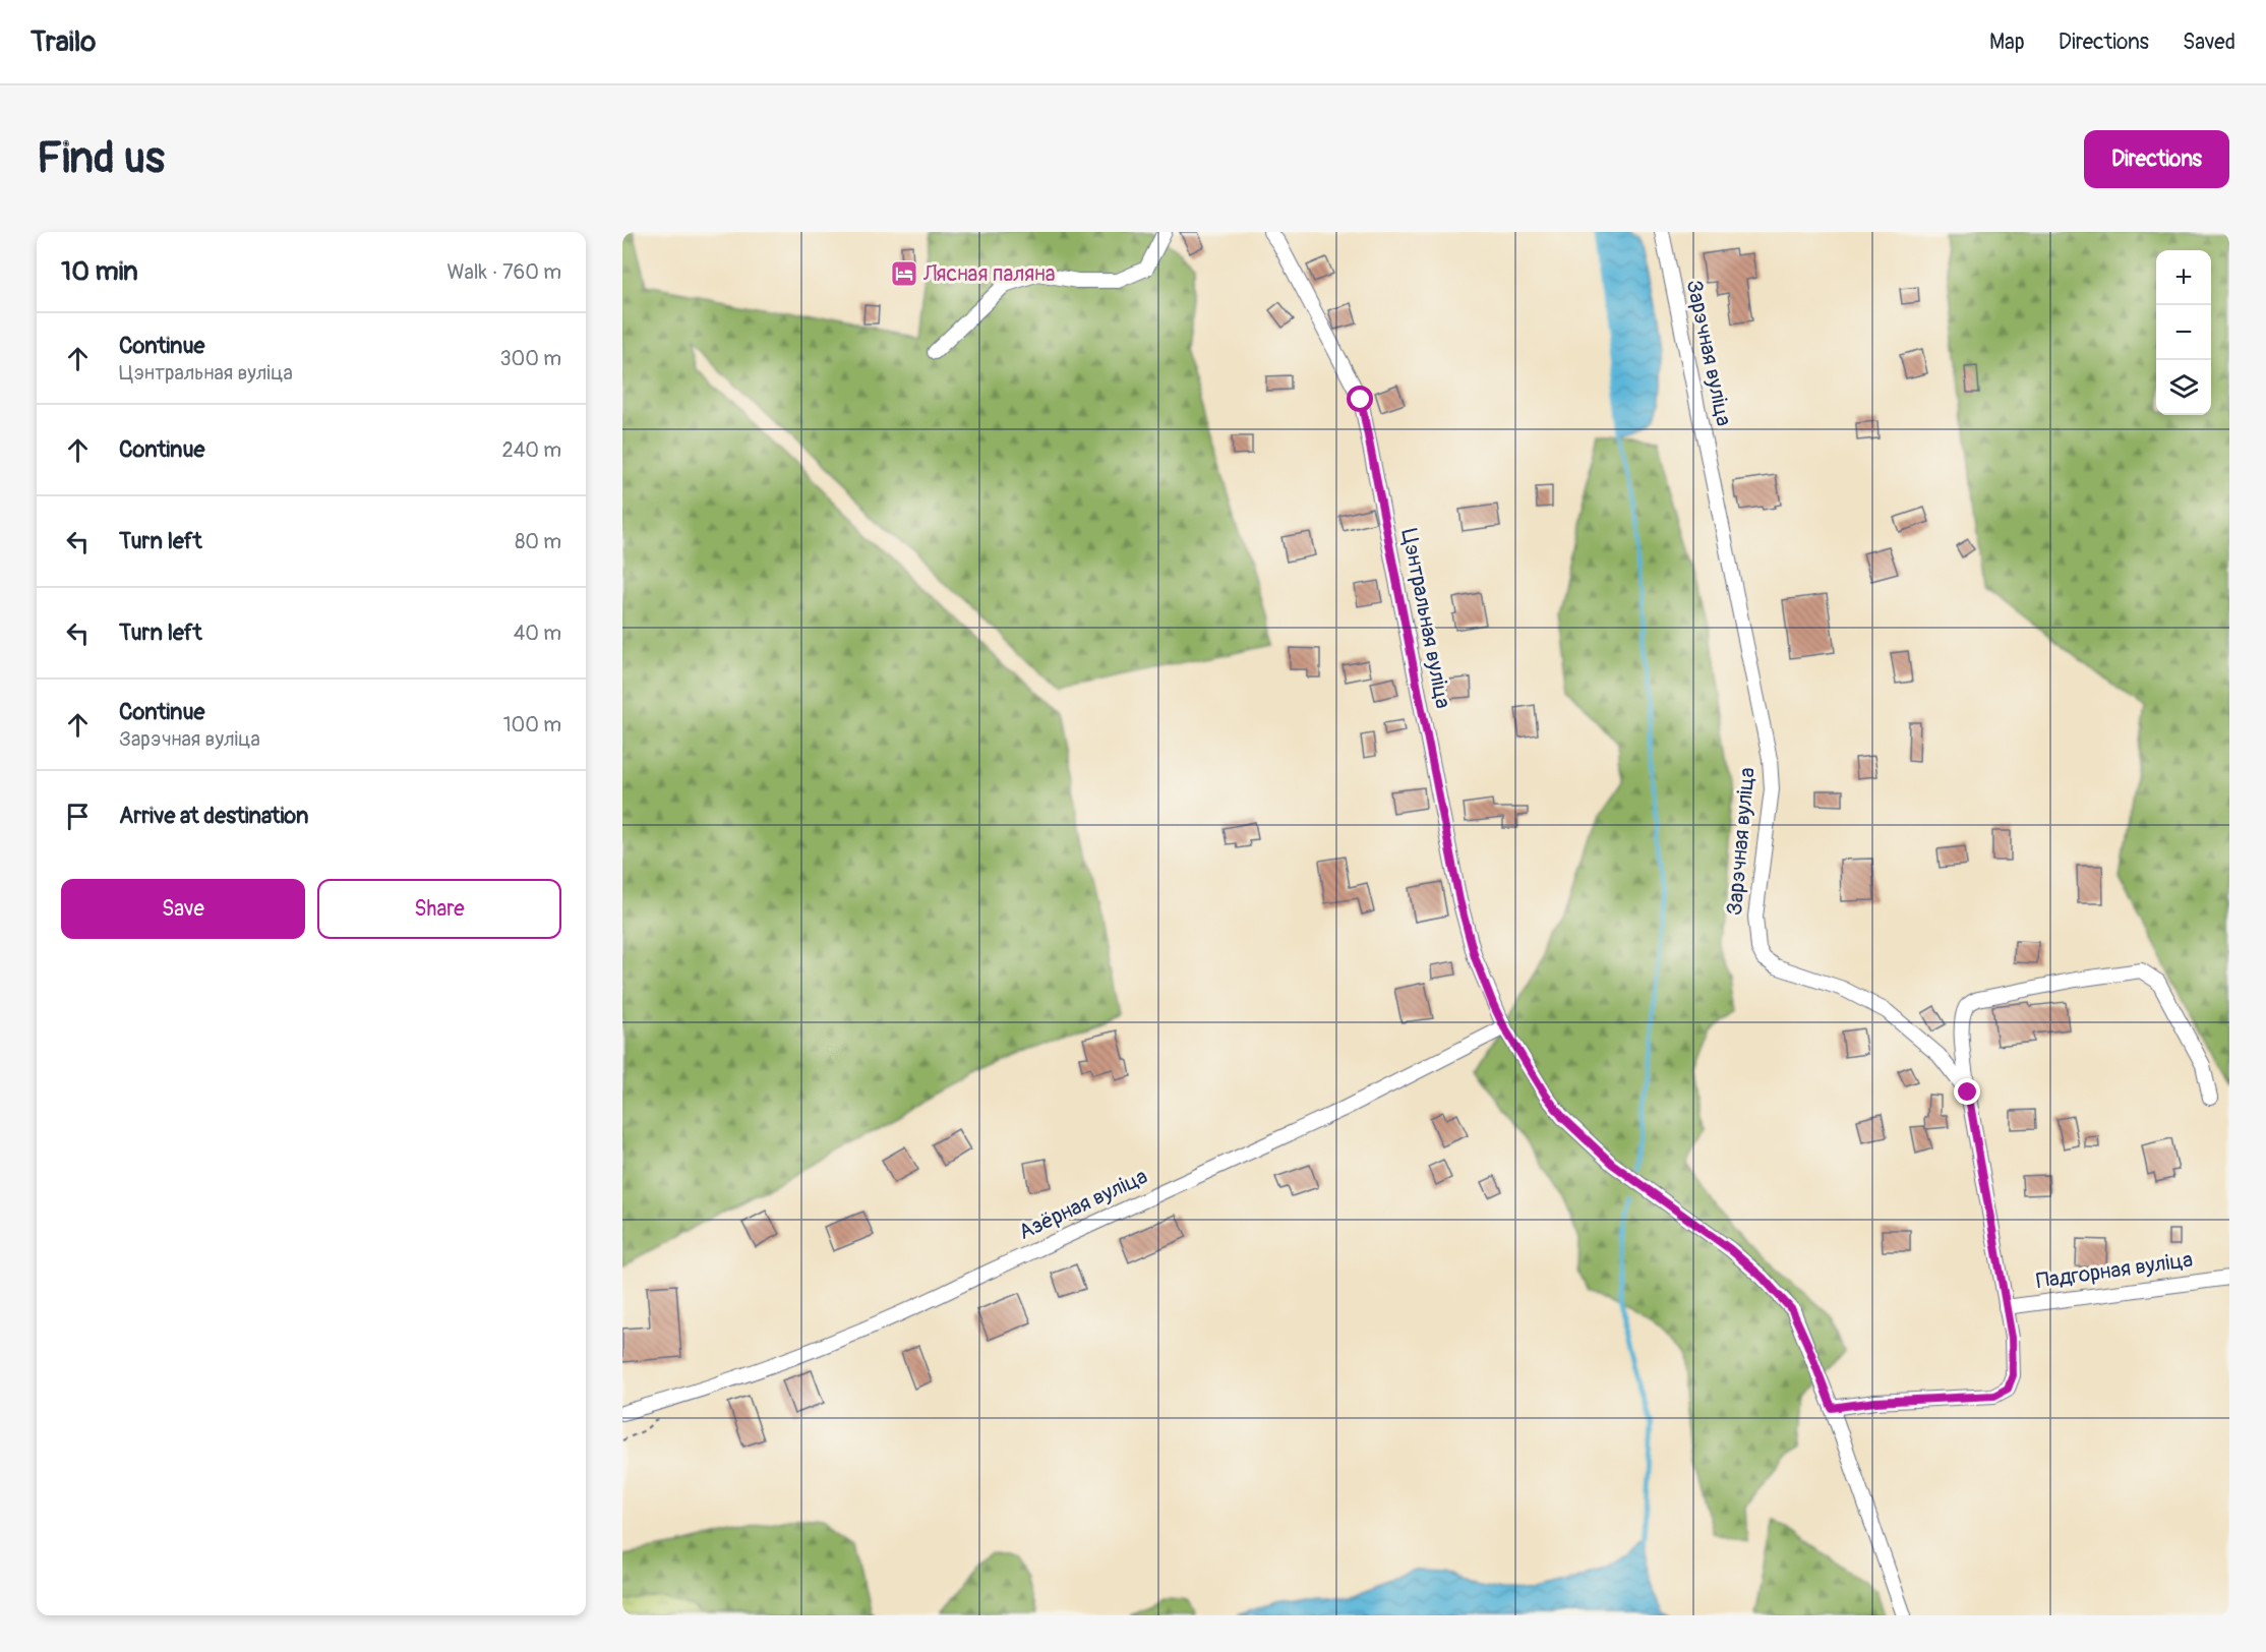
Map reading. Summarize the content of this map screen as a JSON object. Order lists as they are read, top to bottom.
{
  "streets": {
    "street": [
      "Зарэчная вуліца",
      "Цэнтральная вуліца",
      "Азёрная вуліца",
      "Падгорная вуліца"
    ]
  },
  "crossings": [
    ["Зарэчная вуліца", "Цэнтральная вуліца"],
    ["Зарэчная вуліца", "Падгорная вуліца"],
    ["Цэнтральная вуліца", "Азёрная вуліца"]
  ],
  "places": {
    "hotel": ["Лясная паляна"]
  },
  "page": {
    "header": "Trailo",
    "nav": ["Map", "Directions", "Saved"],
    "buttons": [
      "Directions",
      ["Save", "Share"]
    ],
    "title": "Find us",
    "heading": ["10 min", "Walk · 760 m"],
    "map_buttons": ["+", "−"],
    "list": [
      ["Continue", "Цэнтральная вуліца", "300 m"],
      ["Continue", "240 m"],
      ["Turn left", "80 m"],
      ["Turn left", "40 m"],
      ["Continue", "Зарэчная вуліца", "100 m"],
      "Arrive at destination"
    ]
  }
}
